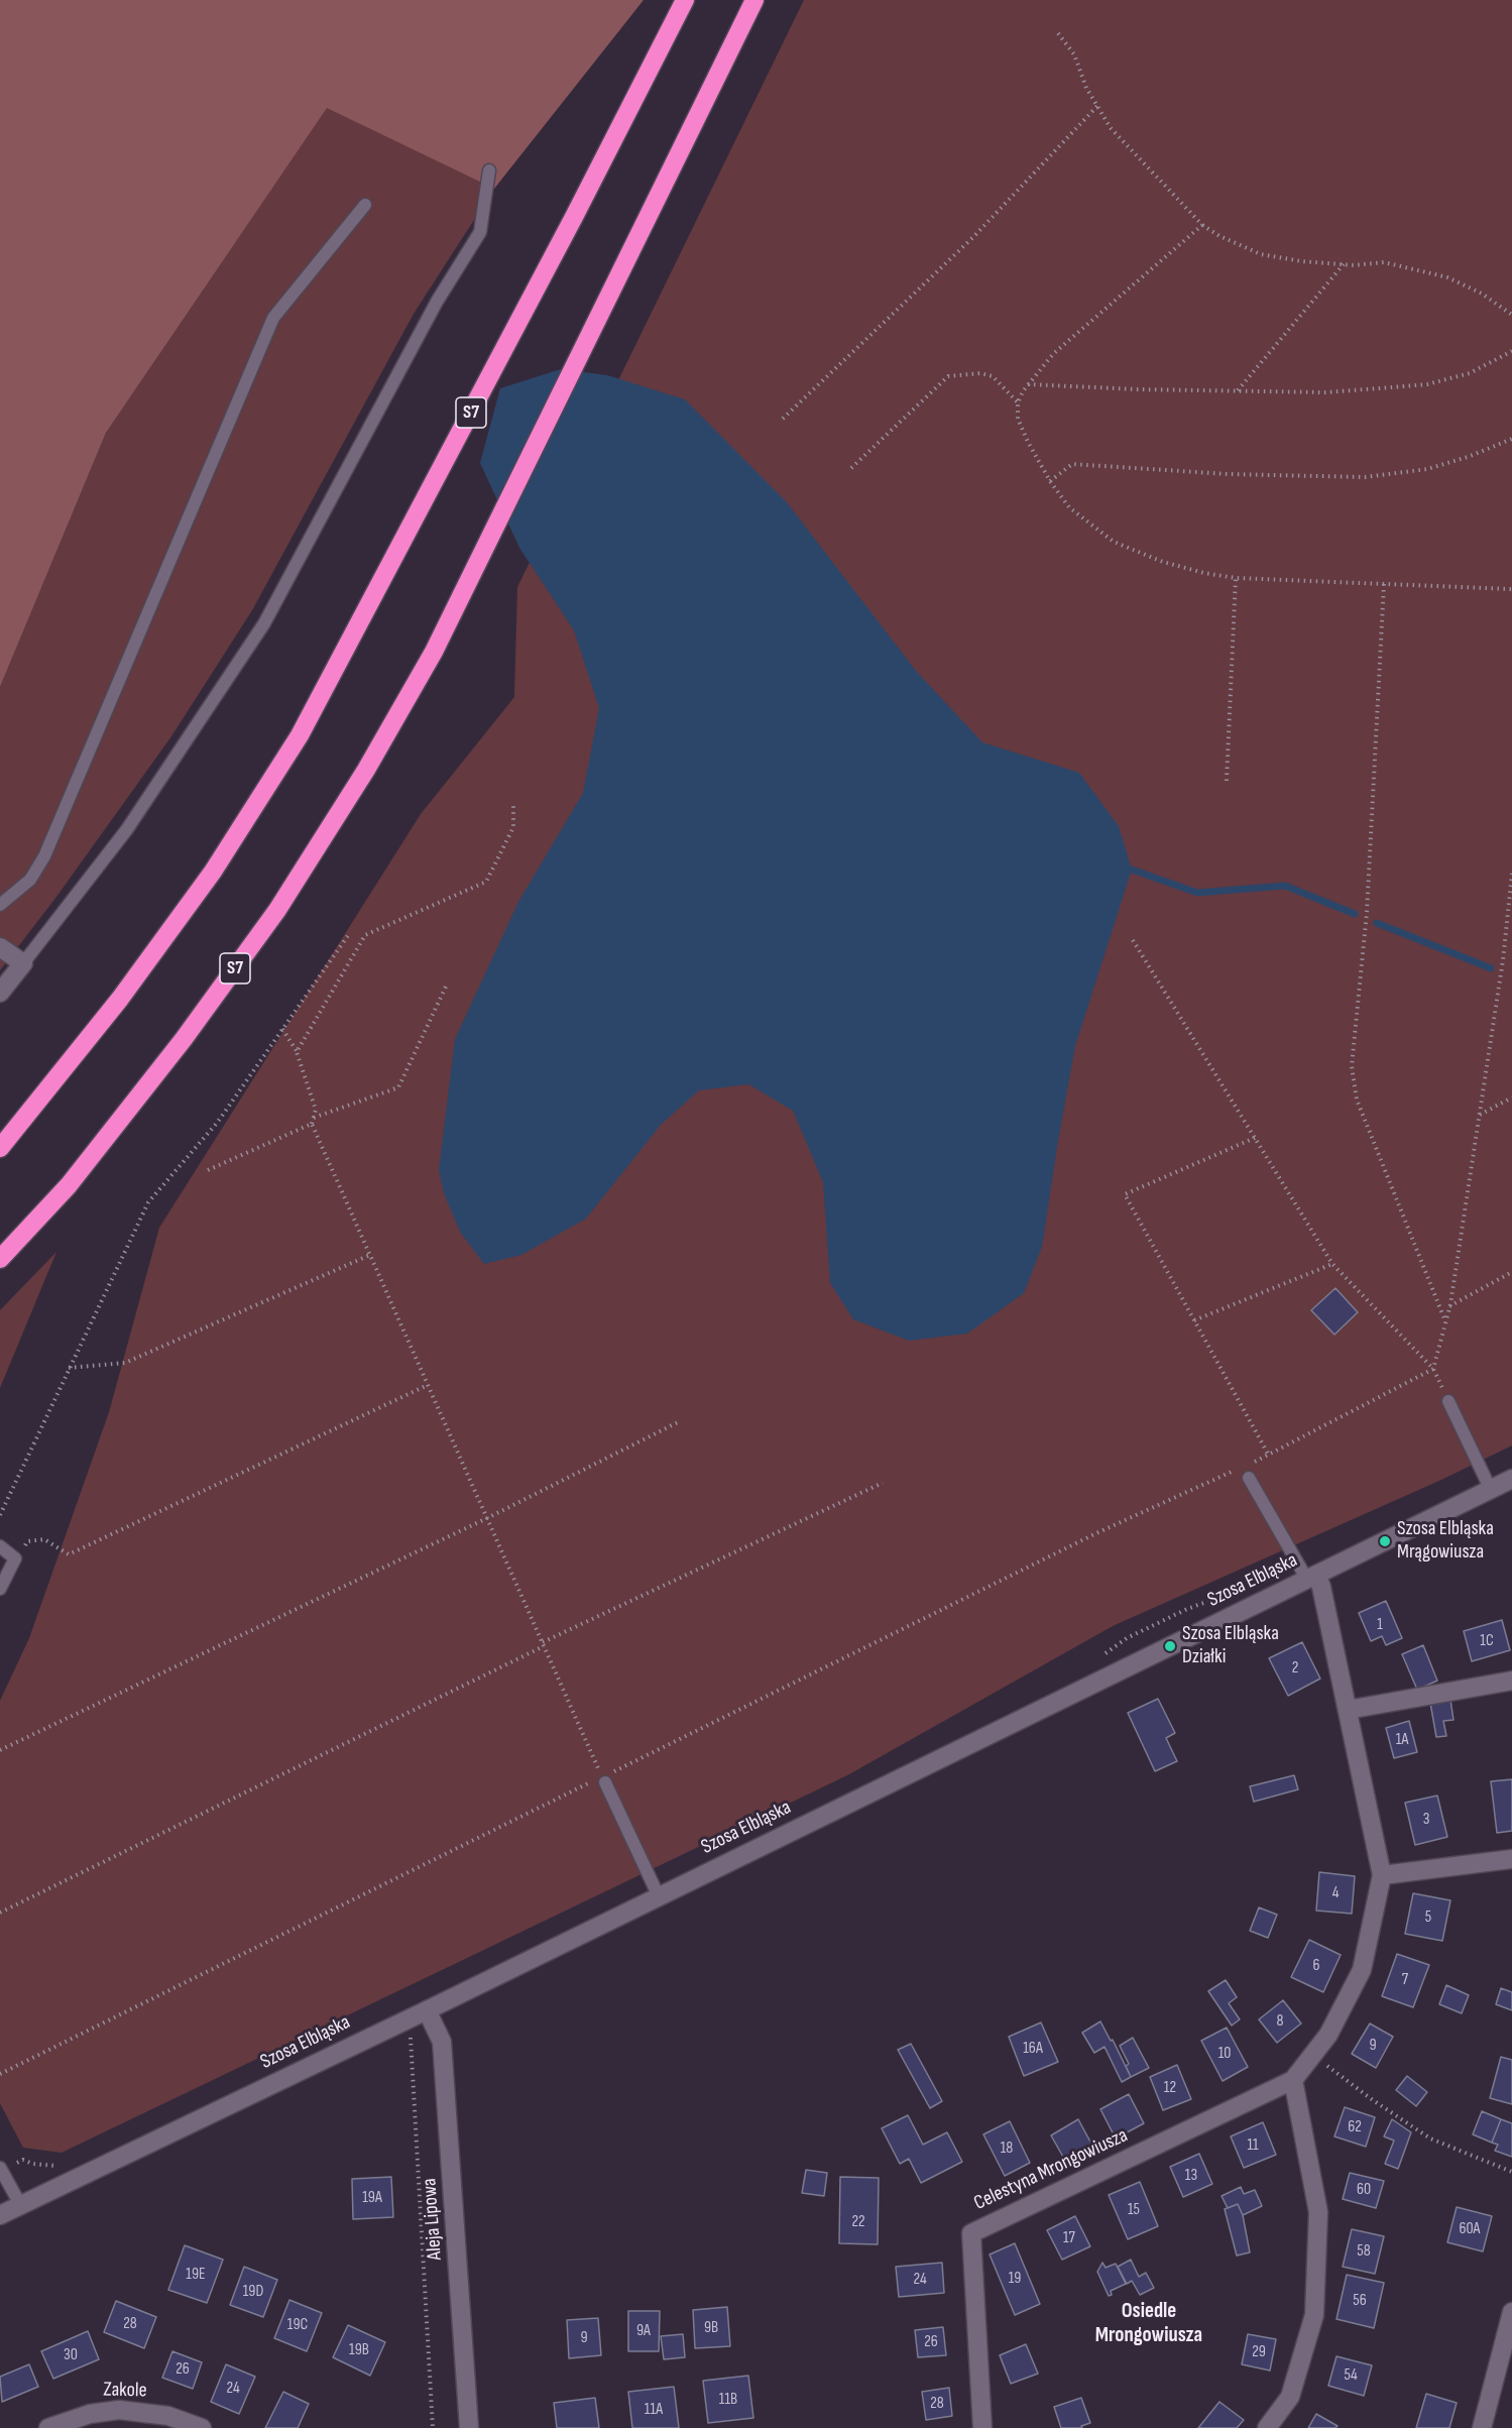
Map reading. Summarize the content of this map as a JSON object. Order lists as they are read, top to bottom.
{
  "streets": {
    "highway": ["S7"],
    "street": [
      "Szosa Elbląska",
      "Celestyna Mrongowiusza",
      "Aleja Lipowa",
      "Zakole"
    ]
  },
  "crossings": [
    ["Szosa Elbląska", "Celestyna Mrongowiusza"],
    ["Szosa Elbląska", "Aleja Lipowa"]
  ],
  "districts": ["Osiedle Mrongowiusza"],
  "places": ["Szosa Elbląska Mrągowiusza", "Szosa Elbląska Działki"],
  "house_numbers": [
    "1",
    "1C",
    "2",
    "1A",
    "3",
    "4",
    "5",
    "6",
    "7",
    "8",
    "9",
    "16A",
    "10",
    "12",
    "62",
    "11",
    "18",
    "13",
    "60",
    "19A",
    "15",
    "22",
    "60A",
    "17",
    "58",
    "19E",
    "19",
    "24",
    "19D",
    "56",
    "28",
    "19C",
    "9B",
    "9A",
    "9",
    "26",
    "19B",
    "29",
    "30",
    "26",
    "54",
    "24",
    "11B",
    "28",
    "11A"
  ]
}
